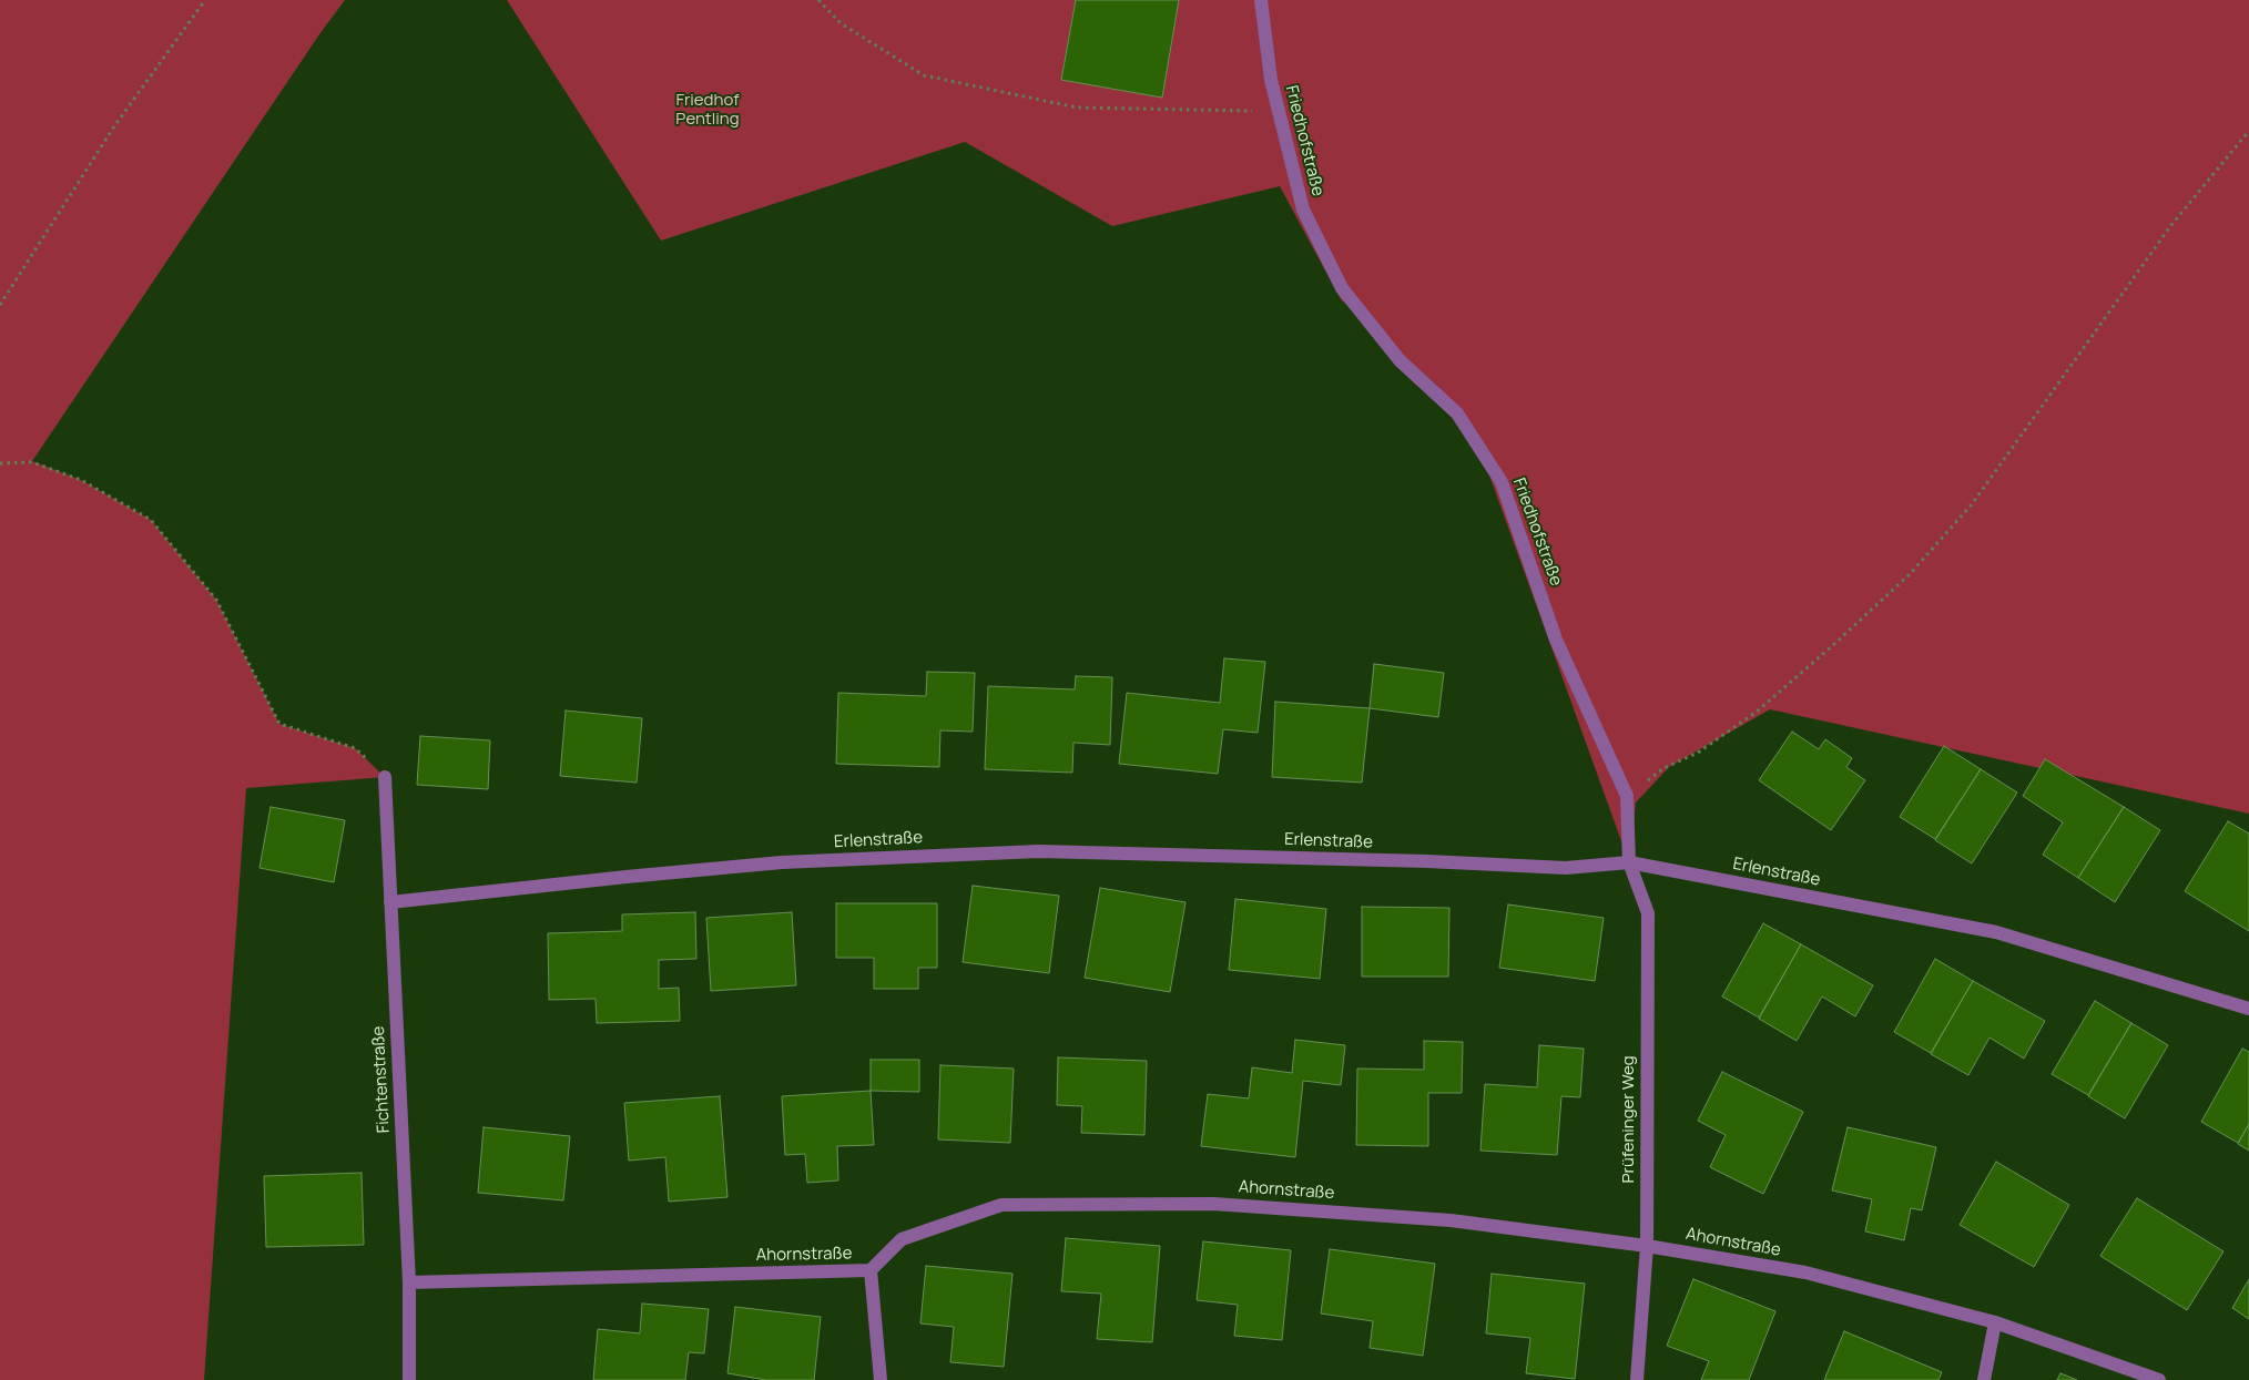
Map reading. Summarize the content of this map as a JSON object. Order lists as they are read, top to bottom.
{
  "streets": {
    "street": [
      "Friedhofstraße",
      "Erlenstraße",
      "Fichtenstraße",
      "Prüfeninger Weg",
      "Ahornstraße"
    ]
  },
  "crossings": [
    ["Friedhofstraße", "Erlenstraße"],
    ["Friedhofstraße", "Prüfeninger Weg"],
    ["Erlenstraße", "Fichtenstraße"],
    ["Erlenstraße", "Prüfeninger Weg"],
    ["Fichtenstraße", "Ahornstraße"],
    ["Prüfeninger Weg", "Ahornstraße"]
  ],
  "parks": ["Friedhof Pentling"]
}
